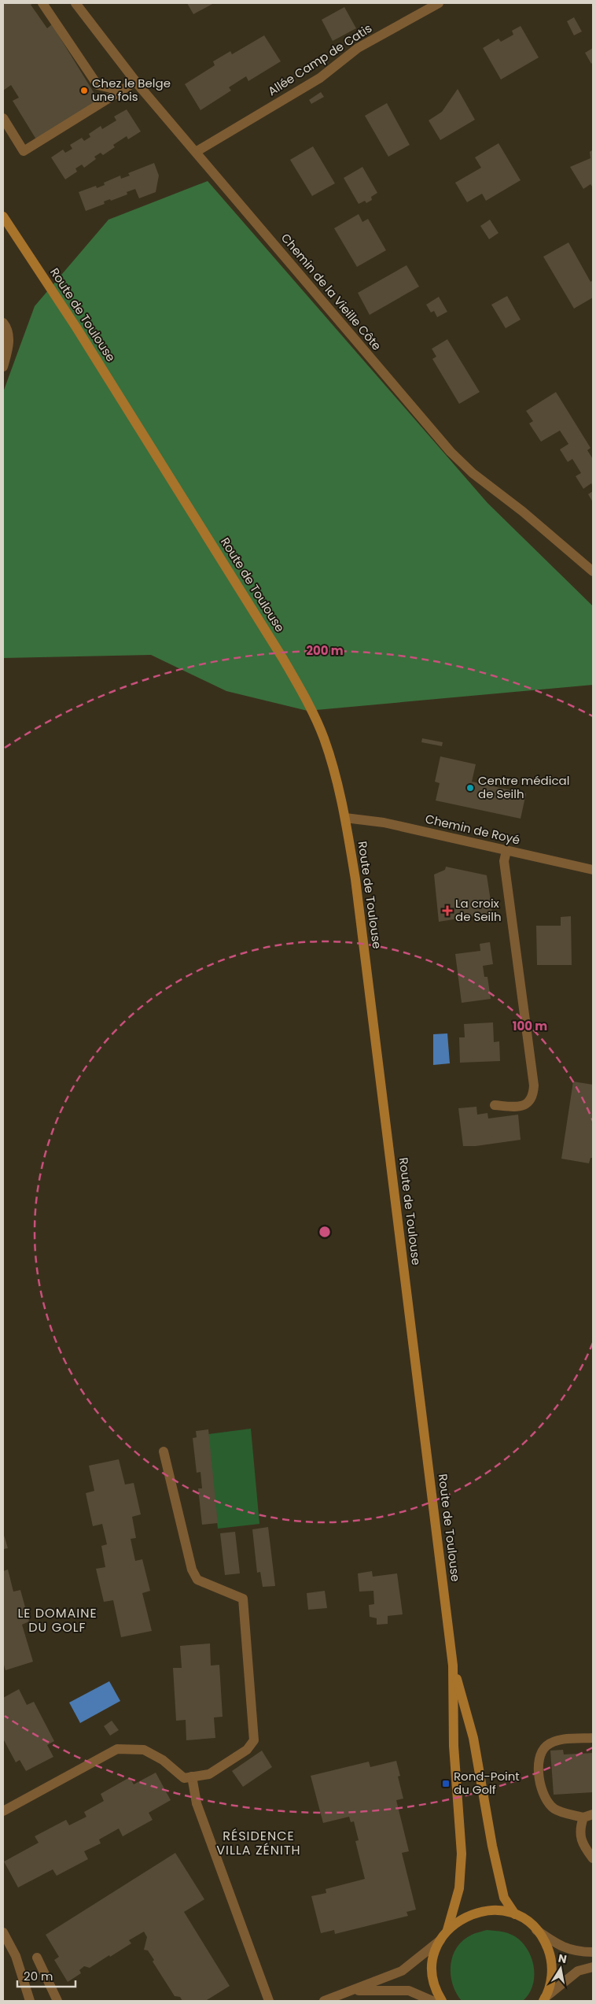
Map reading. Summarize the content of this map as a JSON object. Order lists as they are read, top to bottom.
{
  "streets": {
    "main road": ["Route de Toulouse"],
    "street": ["Allée Camp de Catis", "Chemin de la Vieille Côte", "Chemin de Royé"]
  },
  "crossings": [
    ["Allée Camp de Catis", "Chemin de la Vieille Côte"],
    ["Route de Toulouse", "Chemin de Royé"]
  ],
  "districts": ["LE DOMAINE DU GOLF", "RÉSIDENCE VILLA ZÉNITH"],
  "places": {
    "other": ["Chez le Belge une fois", "Centre médical de Seilh"],
    "health": ["La croix de Seilh"],
    "transit": ["Rond-Point du Golf"]
  },
  "scale_bar": "20 m",
  "north": "top",
  "rings": ["200 m", "100 m"]
}
